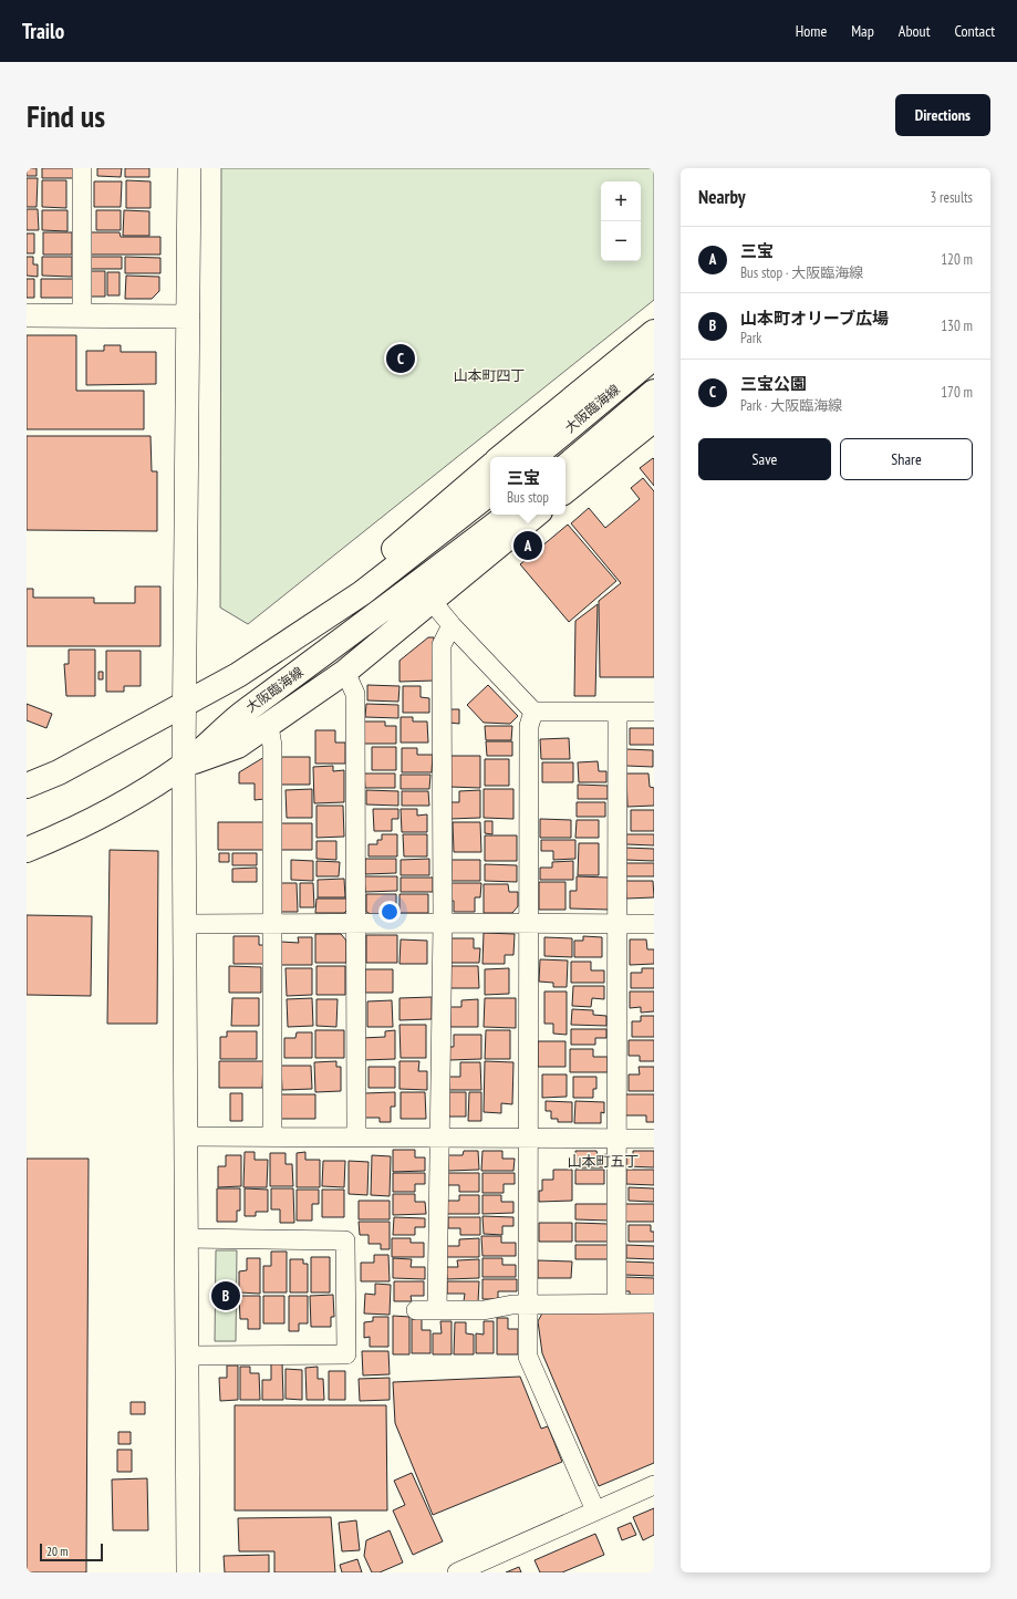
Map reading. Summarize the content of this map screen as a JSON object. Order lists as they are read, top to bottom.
{
  "streets": {
    "main road": ["大阪臨海線"]
  },
  "districts": ["山本町四丁", "山本町五丁"],
  "scale_bar": "20 m",
  "page": {
    "header": "Trailo",
    "nav": [
      "Home",
      "Map",
      "About",
      "Contact"
    ],
    "buttons": [
      "Directions",
      ["Save", "Share"]
    ],
    "title": "Find us",
    "heading": ["Nearby", "3 results"],
    "map_buttons": ["+", "−"],
    "list": [
      {
        "mark": "A",
        "name": "三宝",
        "note": "Bus stop · 大阪臨海線",
        "value": "120 m"
      },
      {
        "mark": "B",
        "name": "山本町オリーブ広場",
        "note": "Park",
        "value": "130 m"
      },
      {
        "mark": "C",
        "name": "三宝公園",
        "note": "Park · 大阪臨海線",
        "value": "170 m"
      }
    ],
    "pins": ["C", "A", "B"],
    "popup": ["三宝", "Bus stop"],
    "scale": "20 m"
  }
}
